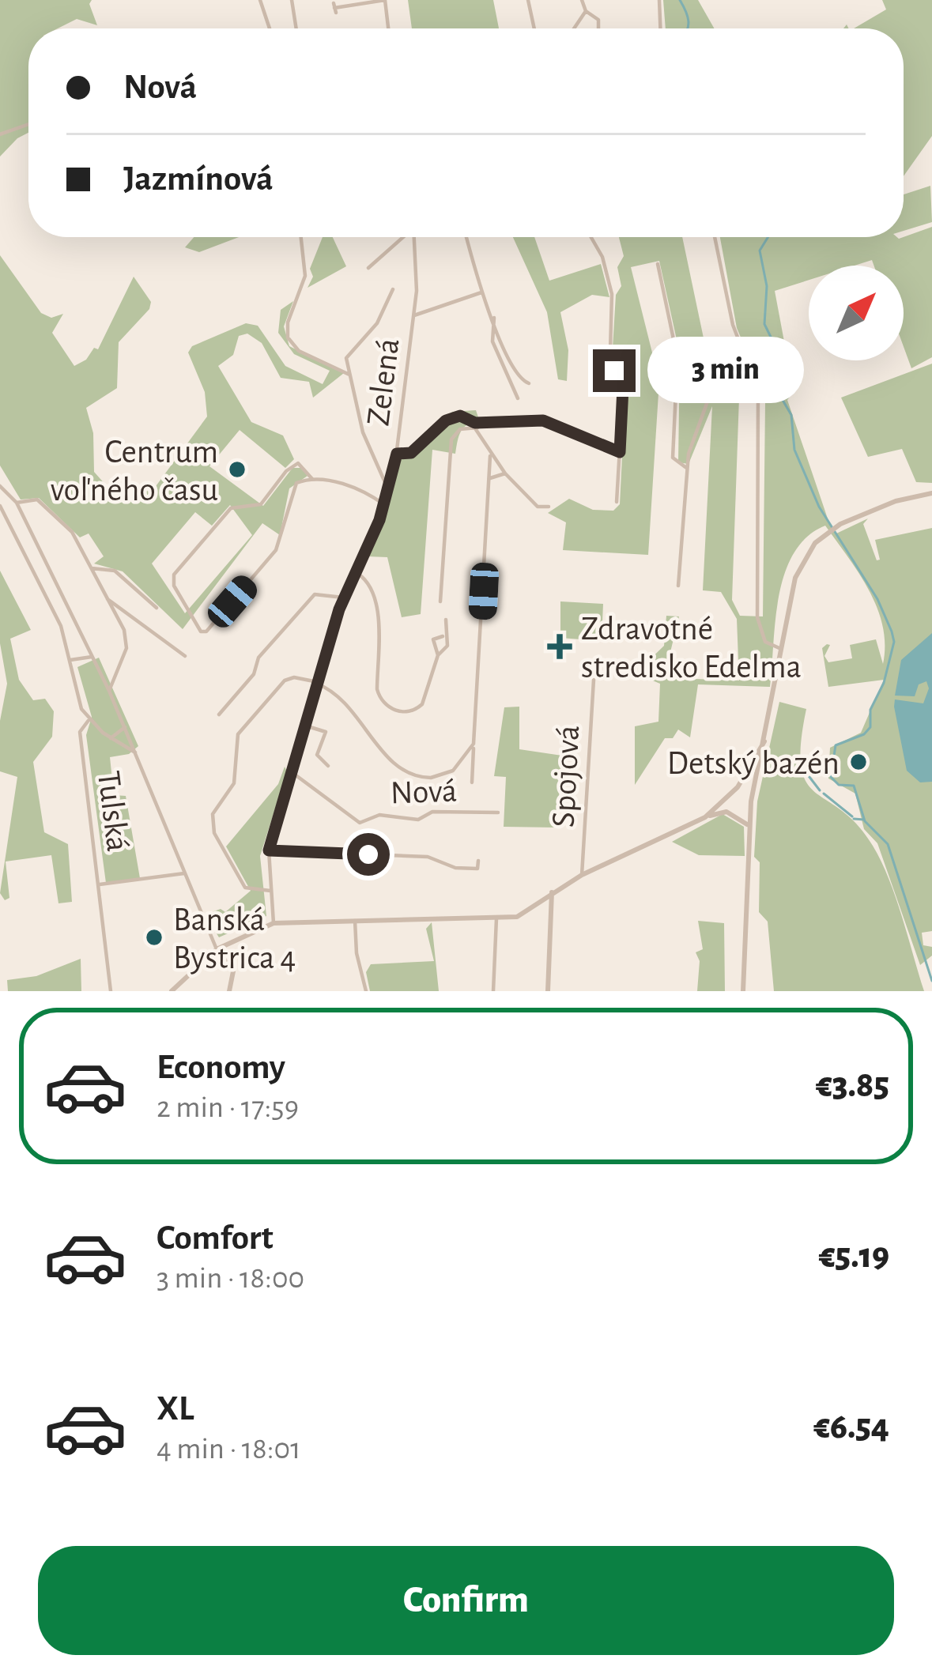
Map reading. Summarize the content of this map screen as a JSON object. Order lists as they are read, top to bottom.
{
  "streets": {
    "street": [
      "Zelená",
      "Spojová",
      "Nová",
      "Tulská"
    ]
  },
  "crossings": [
    ["Zelená", "Nová"]
  ],
  "places": {
    "other": ["Centrum voľného času", "Detský bazén", "Banská Bystrica 4"],
    "health": ["Zdravotné stredisko Edelma"]
  },
  "north": "top right",
  "page": {
    "banner": ["Nová", "Jazmínová"],
    "bubble": "3 min",
    "list": [
      {
        "name": "Economy",
        "note": "2 min · 17:59",
        "value": "€3.85"
      },
      {
        "name": "Comfort",
        "note": "3 min · 18:00",
        "value": "€5.19"
      },
      {
        "name": "XL",
        "note": "4 min · 18:01",
        "value": "€6.54"
      }
    ],
    "buttons": "Confirm"
  }
}
